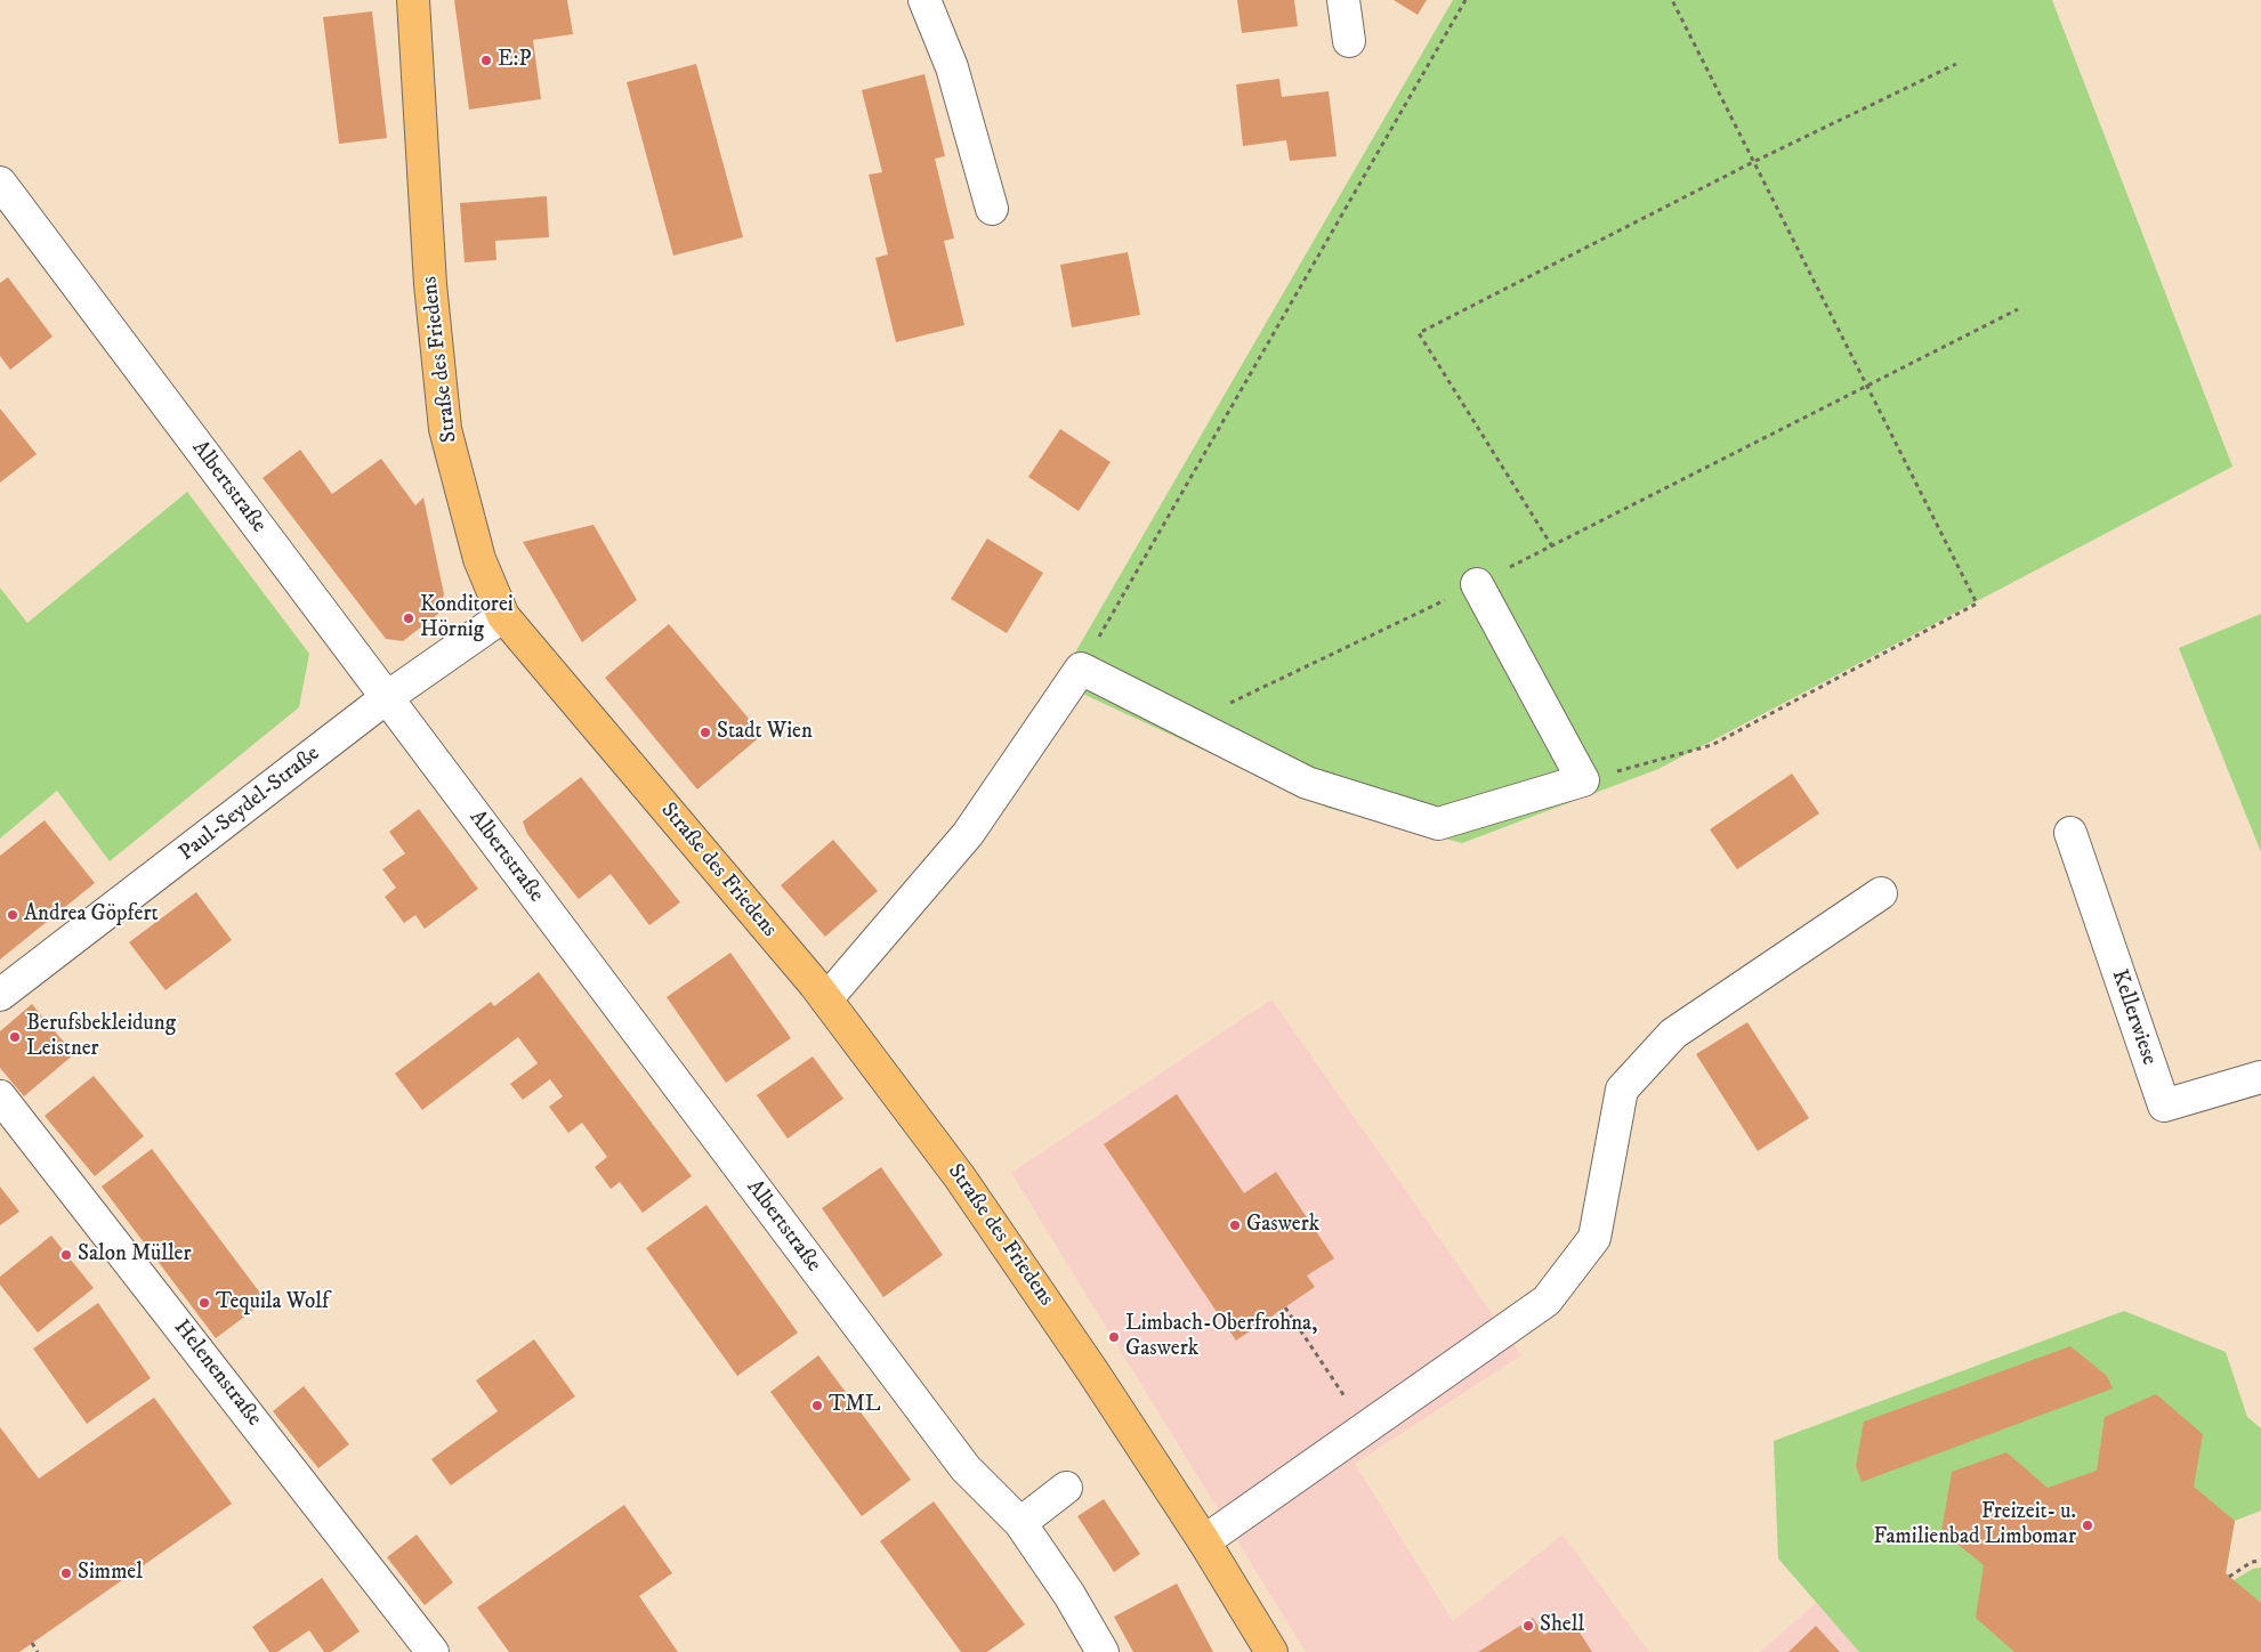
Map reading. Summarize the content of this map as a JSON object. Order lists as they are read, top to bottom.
{
  "streets": {
    "main road": ["Straße des Friedens"],
    "street": [
      "Albertstraße",
      "Paul-Seydel-Straße",
      "Kellerwiese",
      "Helenenstraße"
    ]
  },
  "crossings": [
    ["Straße des Friedens", "Paul-Seydel-Straße"],
    ["Albertstraße", "Paul-Seydel-Straße"]
  ],
  "places": [
    "E:P",
    "Konditorei Hörnig",
    "Stadt Wien",
    "Andrea Göpfert",
    "Berufsbekleidung Leistner",
    "Gaswerk",
    "Salon Müller",
    "Tequila Wolf",
    "Limbach-Oberfrohna, Gaswerk",
    "TML",
    "Freizeit- u. Familienbad Limbomar",
    "Simmel",
    "Shell"
  ]
}
